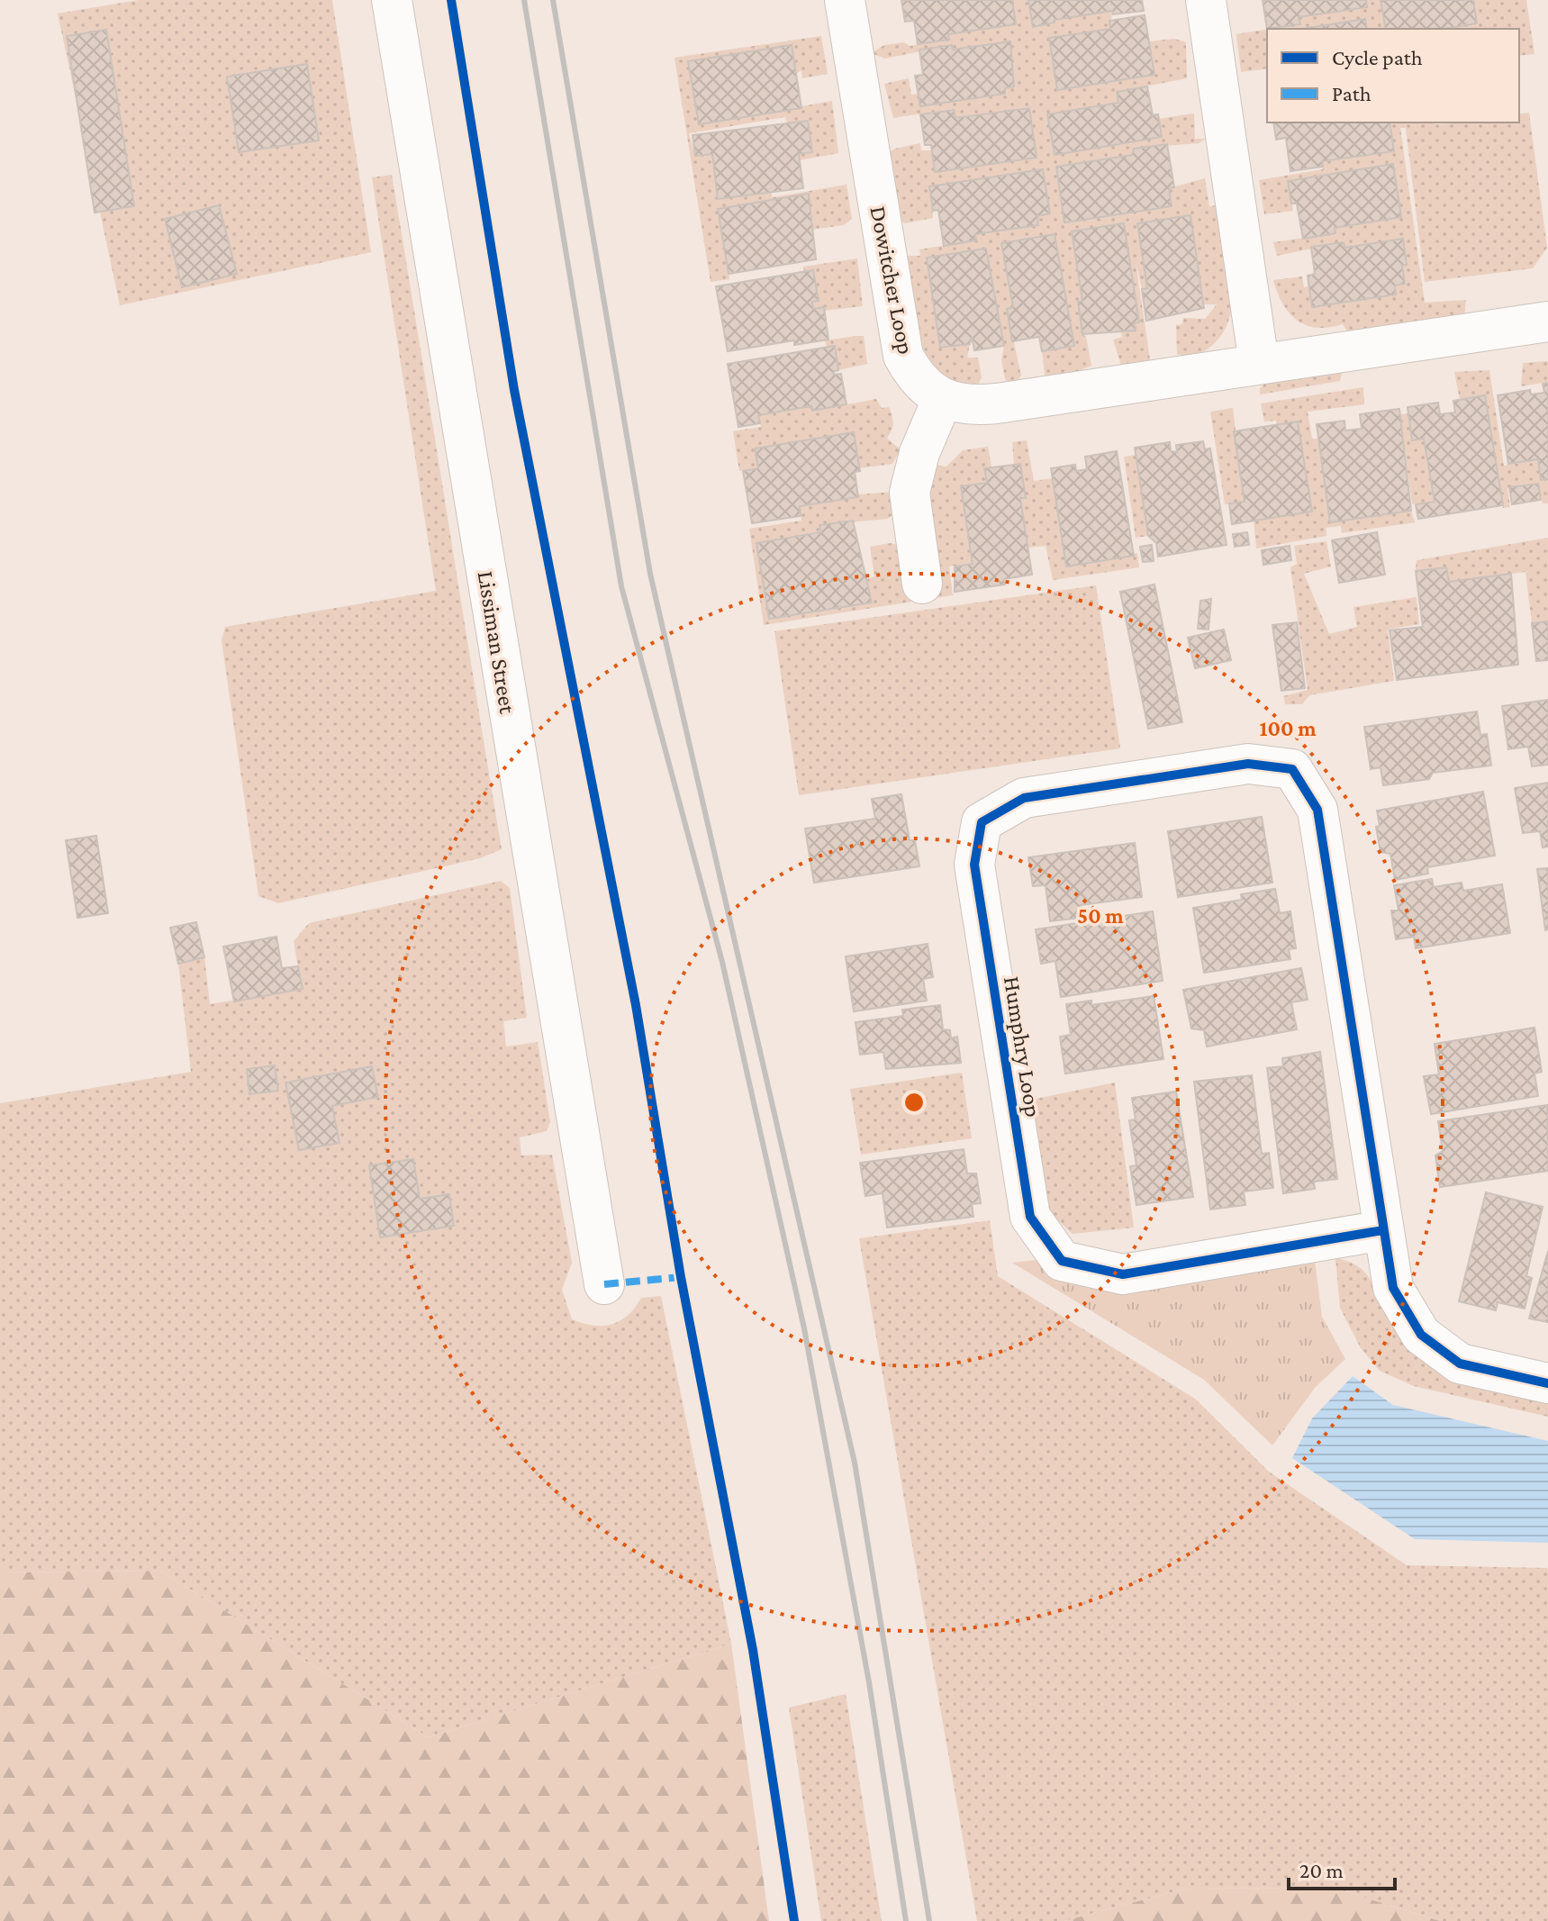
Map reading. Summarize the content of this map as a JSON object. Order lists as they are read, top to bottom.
{
  "streets": {
    "street": ["Dowitcher Loop", "Lissiman Street", "Humphry Loop"]
  },
  "legend": ["Cycle path", "Path"],
  "scale_bar": "20 m",
  "rings": ["100 m", "50 m"]
}
